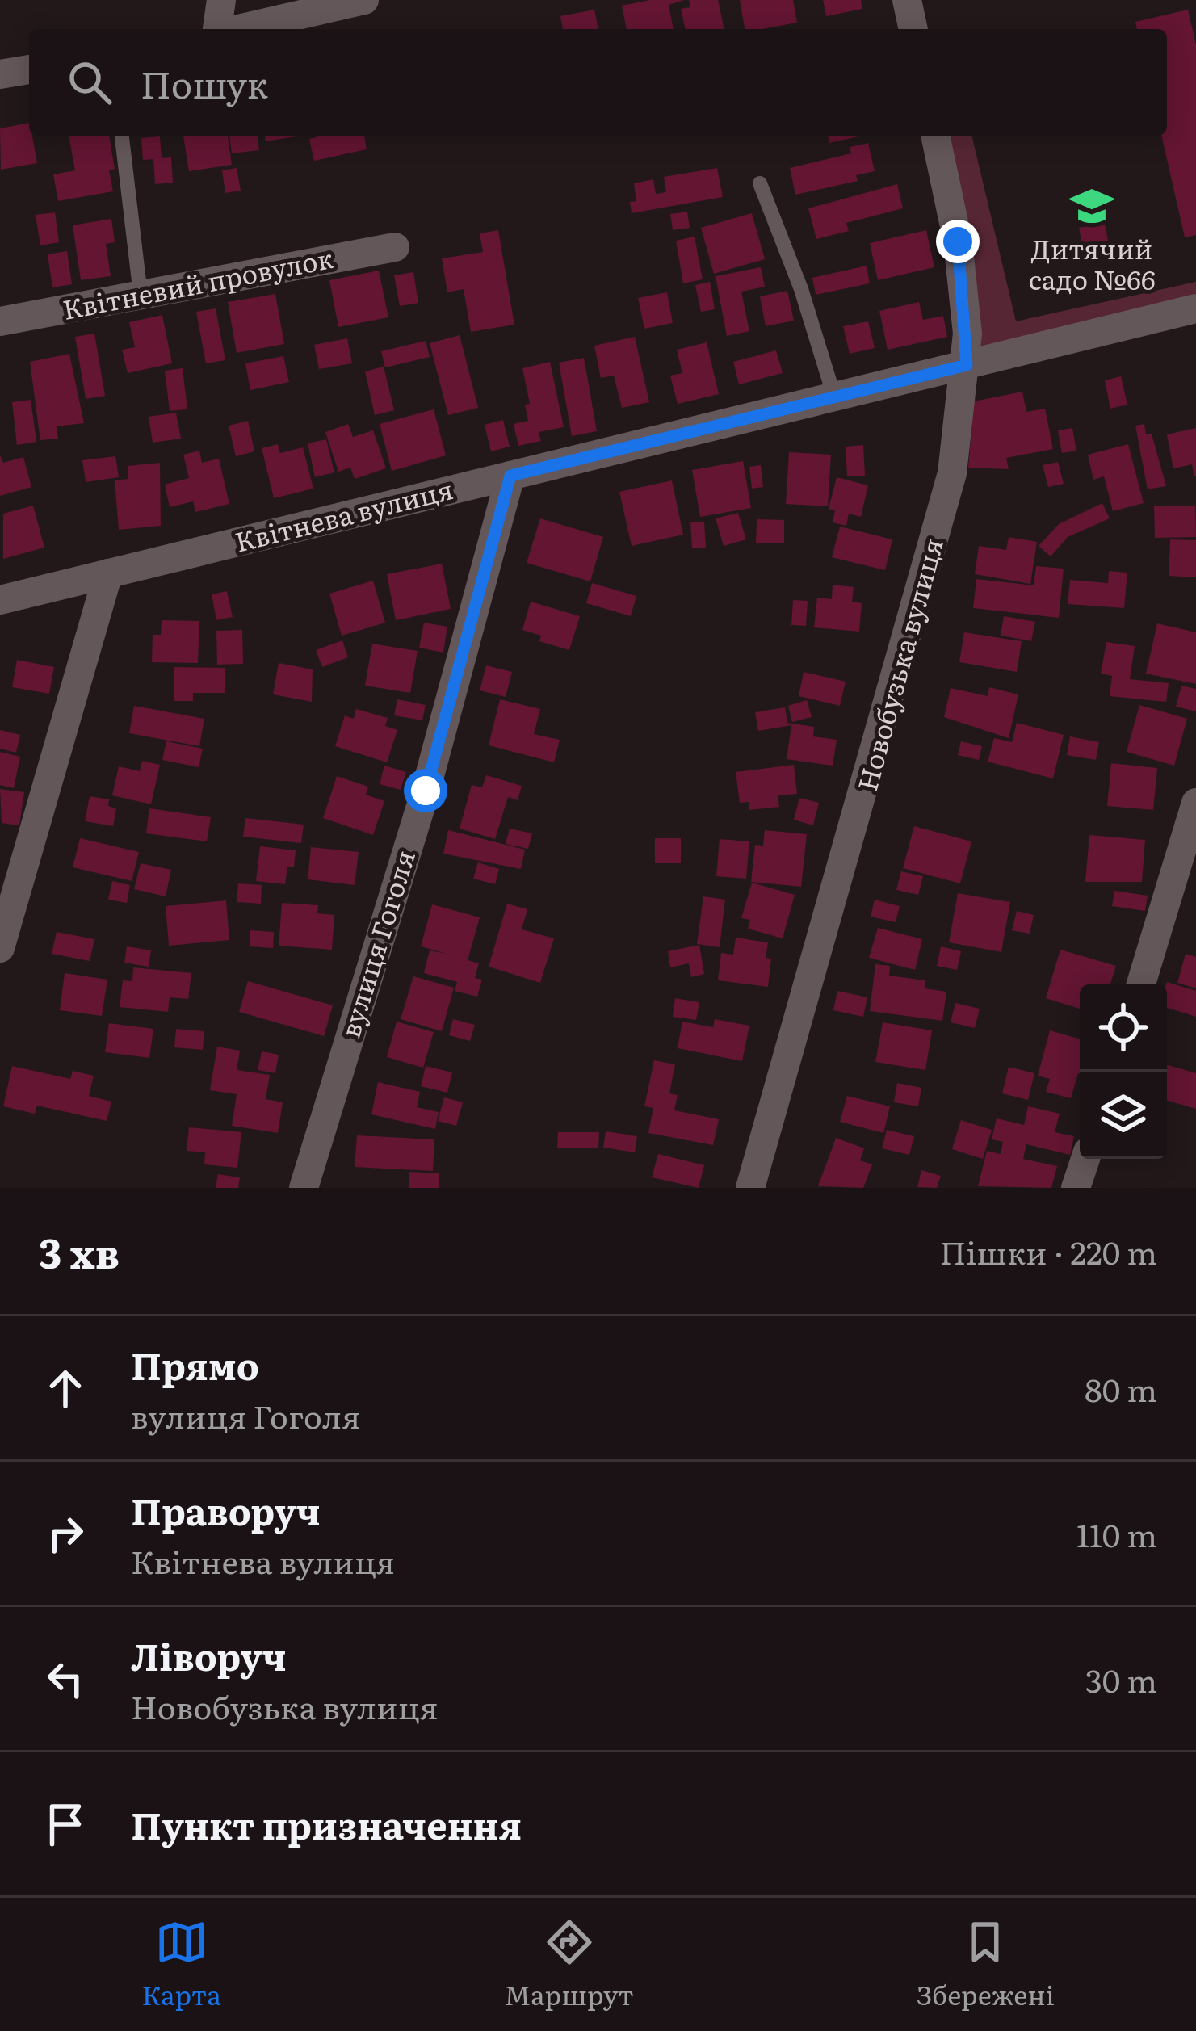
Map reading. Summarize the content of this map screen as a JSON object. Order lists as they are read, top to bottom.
{
  "streets": {
    "street": [
      "Квітневий провулок",
      "Квітнева вулиця",
      "Новобузька вулиця",
      "вулиця Гоголя"
    ]
  },
  "crossings": [
    ["Квітнева вулиця", "Новобузька вулиця"],
    ["Квітнева вулиця", "вулиця Гоголя"]
  ],
  "places": {
    "school or university": ["Дитячий садо №66"]
  },
  "page": {
    "search": "Пошук",
    "heading": ["3 хв", "Пішки · 220 m"],
    "list": [
      ["Прямо", "вулиця Гоголя", "80 m"],
      ["Праворуч", "Квітнева вулиця", "110 m"],
      ["Ліворуч", "Новобузька вулиця", "30 m"],
      "Пункт призначення"
    ],
    "nav": ["Карта", "Маршрут", "Збережені"]
  }
}
